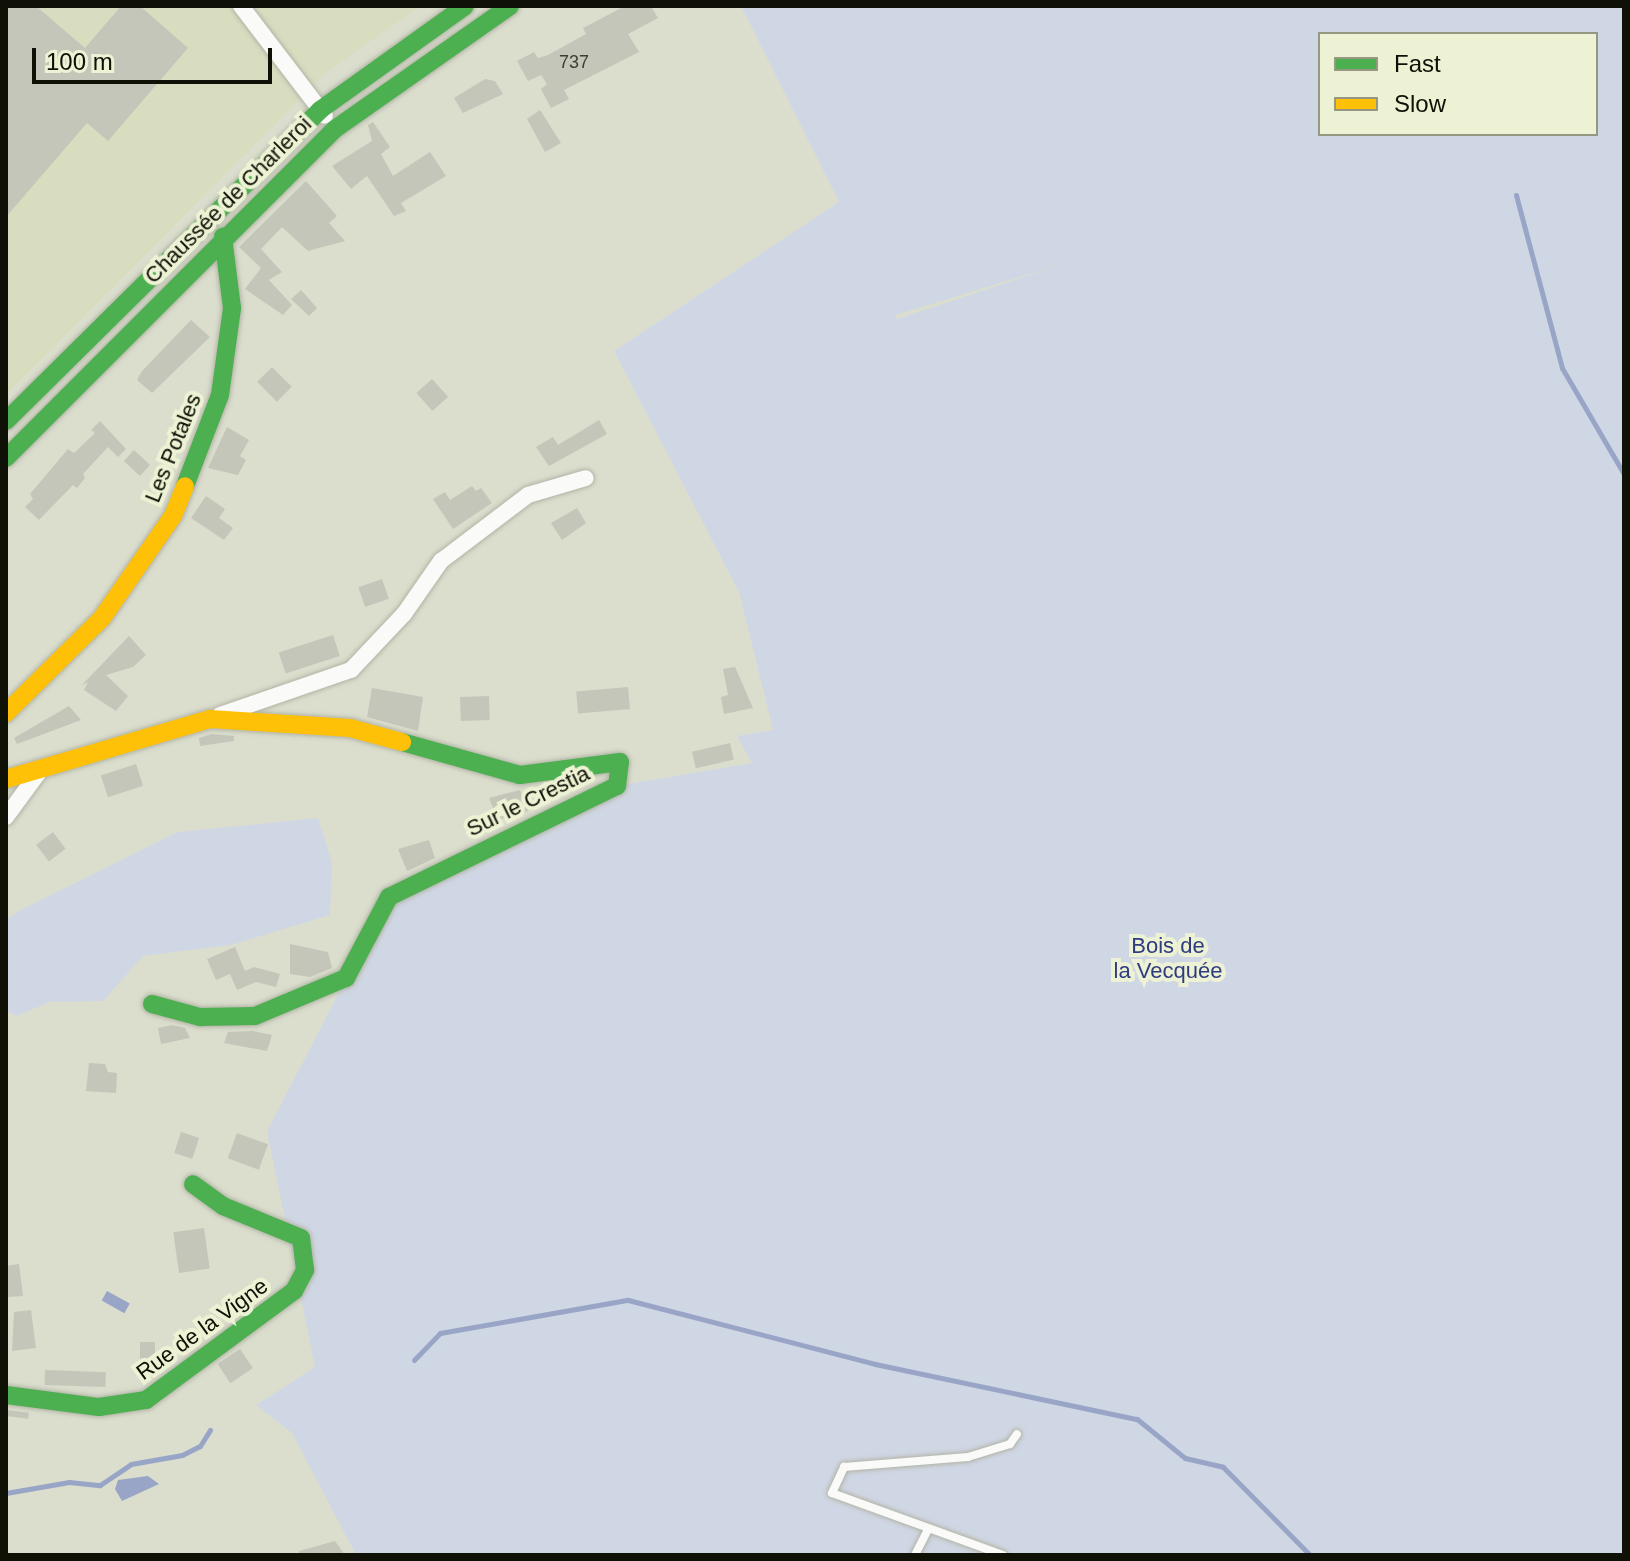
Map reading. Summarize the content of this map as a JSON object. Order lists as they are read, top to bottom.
{
  "streets": {
    "street": [
      "Chaussée de Charleroi",
      "Les Potales",
      "Sur le Crestia",
      "Rue de la Vigne"
    ]
  },
  "crossings": [
    ["Chaussée de Charleroi", "Les Potales"]
  ],
  "parks": ["Bois de la Vecquée"],
  "house_numbers": ["737"],
  "legend": ["Fast", "Slow"],
  "scale_bar": "100 m"
}
